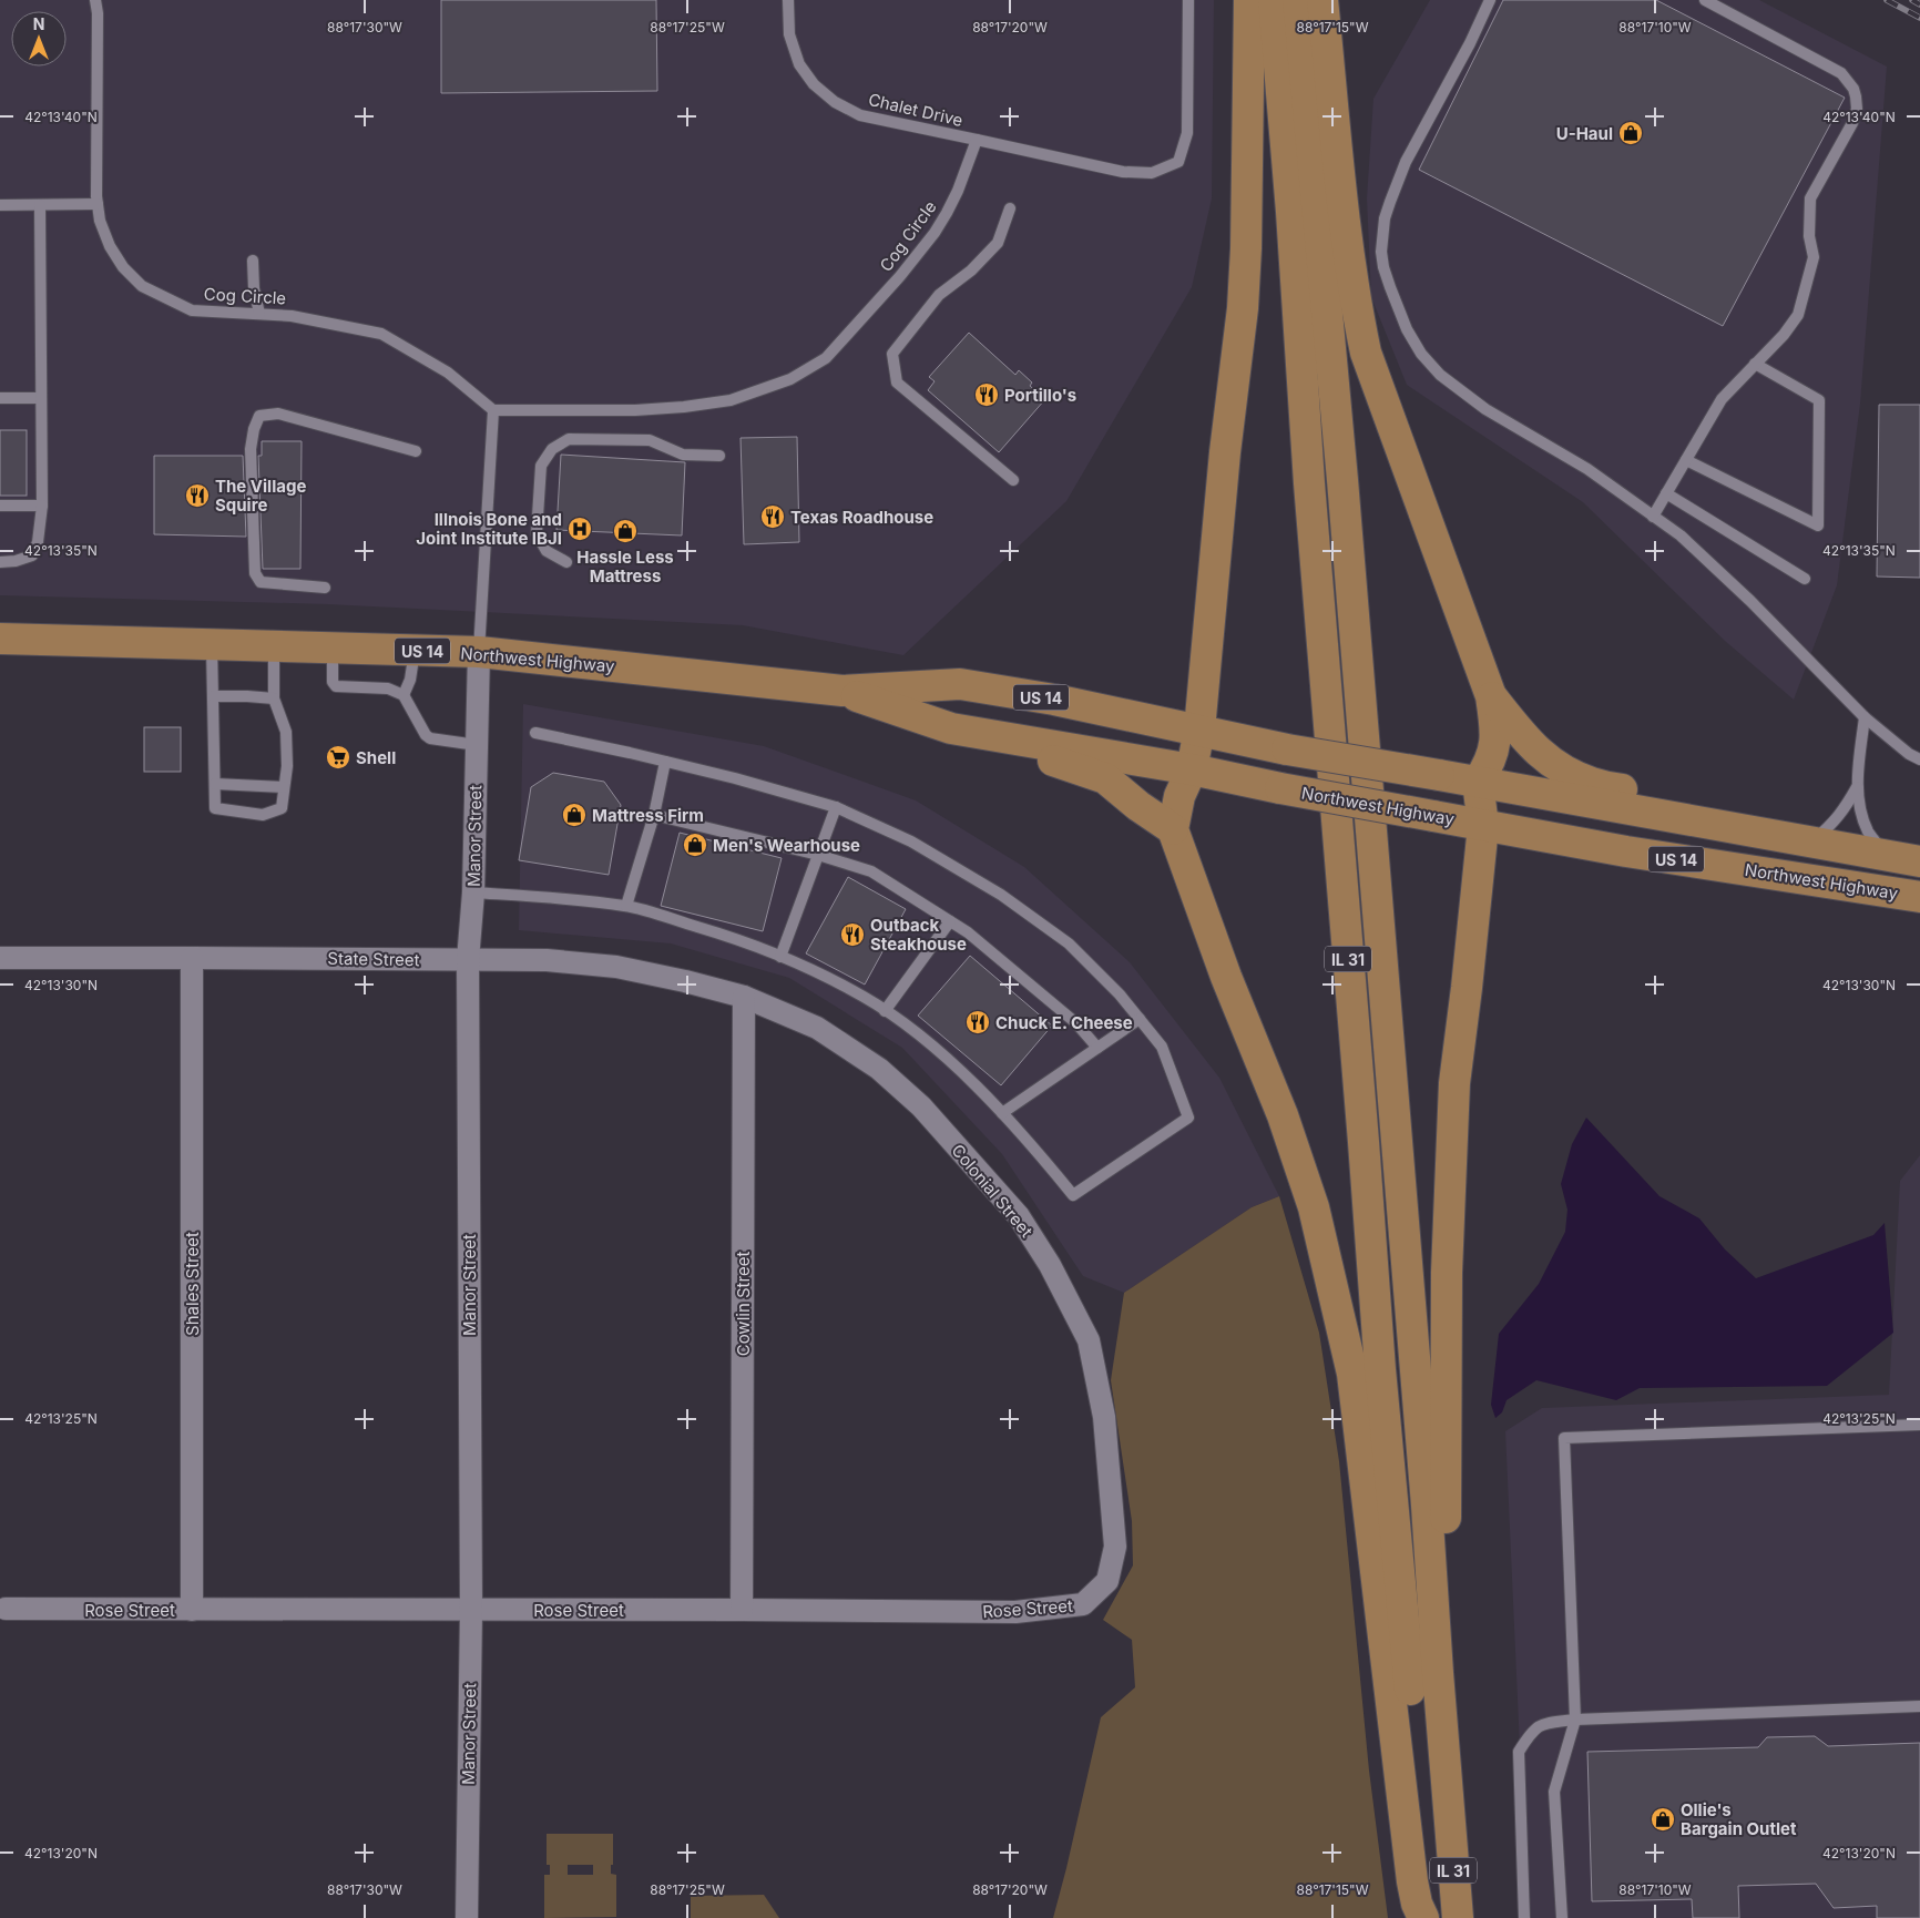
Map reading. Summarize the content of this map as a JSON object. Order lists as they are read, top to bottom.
{
  "streets": {
    "main road": ["US 14", "Northwest Highway", "IL 31"],
    "street": [
      "Manor Street",
      "State Street",
      "Colonial Street",
      "Shales Street",
      "Cowlin Street",
      "Rose Street"
    ],
    "lane": ["Chalet Drive", "Cog Circle"]
  },
  "crossings": [
    ["Chalet Drive", "Cog Circle"],
    ["Northwest Highway", "Manor Street"],
    ["Manor Street", "State Street"],
    ["Manor Street", "Rose Street"],
    ["State Street", "Colonial Street"],
    ["State Street", "Shales Street"],
    ["State Street", "Cowlin Street"],
    ["Colonial Street", "Cowlin Street"],
    ["Colonial Street", "Rose Street"],
    ["Shales Street", "Rose Street"],
    ["Cowlin Street", "Rose Street"]
  ],
  "places": {
    "shop": [
      "U-Haul",
      "Hassle Less Mattress",
      "Mattress Firm",
      "Men's Wearhouse",
      "Ollie's Bargain Outlet"
    ],
    "restaurant": [
      "Portillo's",
      "The Village Squire",
      "Texas Roadhouse",
      "Outback Steakhouse",
      "Chuck E. Cheese"
    ],
    "hospital": ["Illnois Bone and Joint Institute IBJI"],
    "supermarket": ["Shell"]
  },
  "north": "top",
  "coordinates": [
    "88°17'30\"W",
    "88°17'25\"W",
    "88°17'20\"W",
    "88°17'15\"W",
    "88°17'10\"W",
    "42°13'40\"N",
    "42°13'35\"N",
    "42°13'30\"N",
    "42°13'25\"N",
    "42°13'20\"N"
  ]
}
